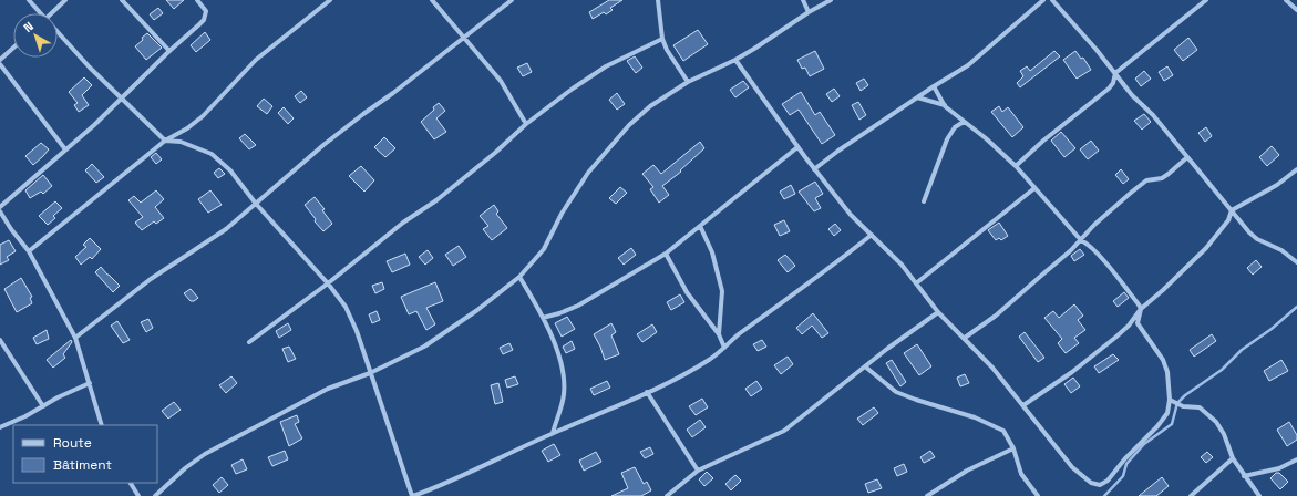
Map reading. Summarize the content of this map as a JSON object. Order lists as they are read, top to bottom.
{
  "legend": ["Route", "Bâtiment"],
  "north": "top left"
}
